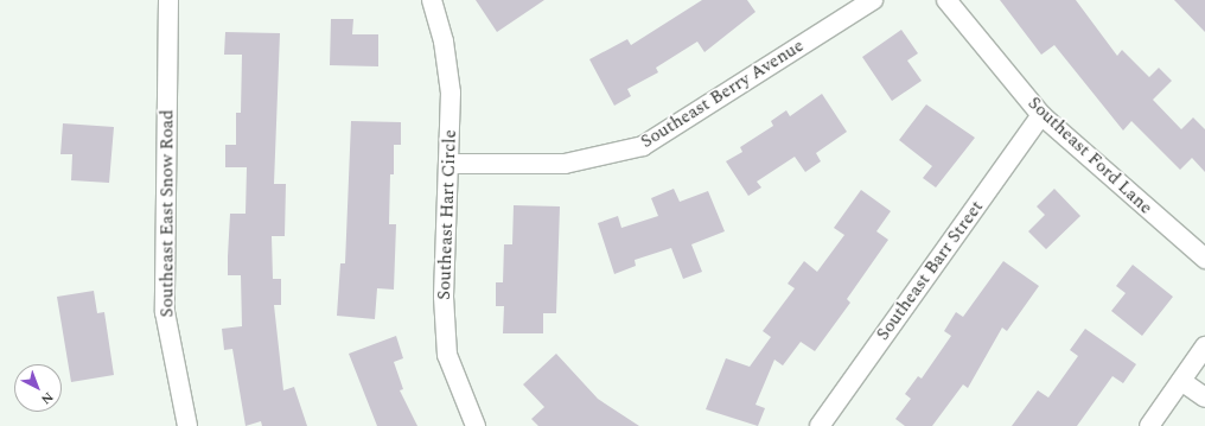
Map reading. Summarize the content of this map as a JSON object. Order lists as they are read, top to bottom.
{
  "streets": {
    "street": [
      "Southeast Berry Avenue",
      "Southeast Ford Lane",
      "Southeast East Snow Road",
      "Southeast Hart Circle",
      "Southeast Barr Street"
    ]
  },
  "crossings": [
    ["Southeast Berry Avenue", "Southeast Hart Circle"],
    ["Southeast Ford Lane", "Southeast Barr Street"]
  ],
  "north": "bottom right"
}
